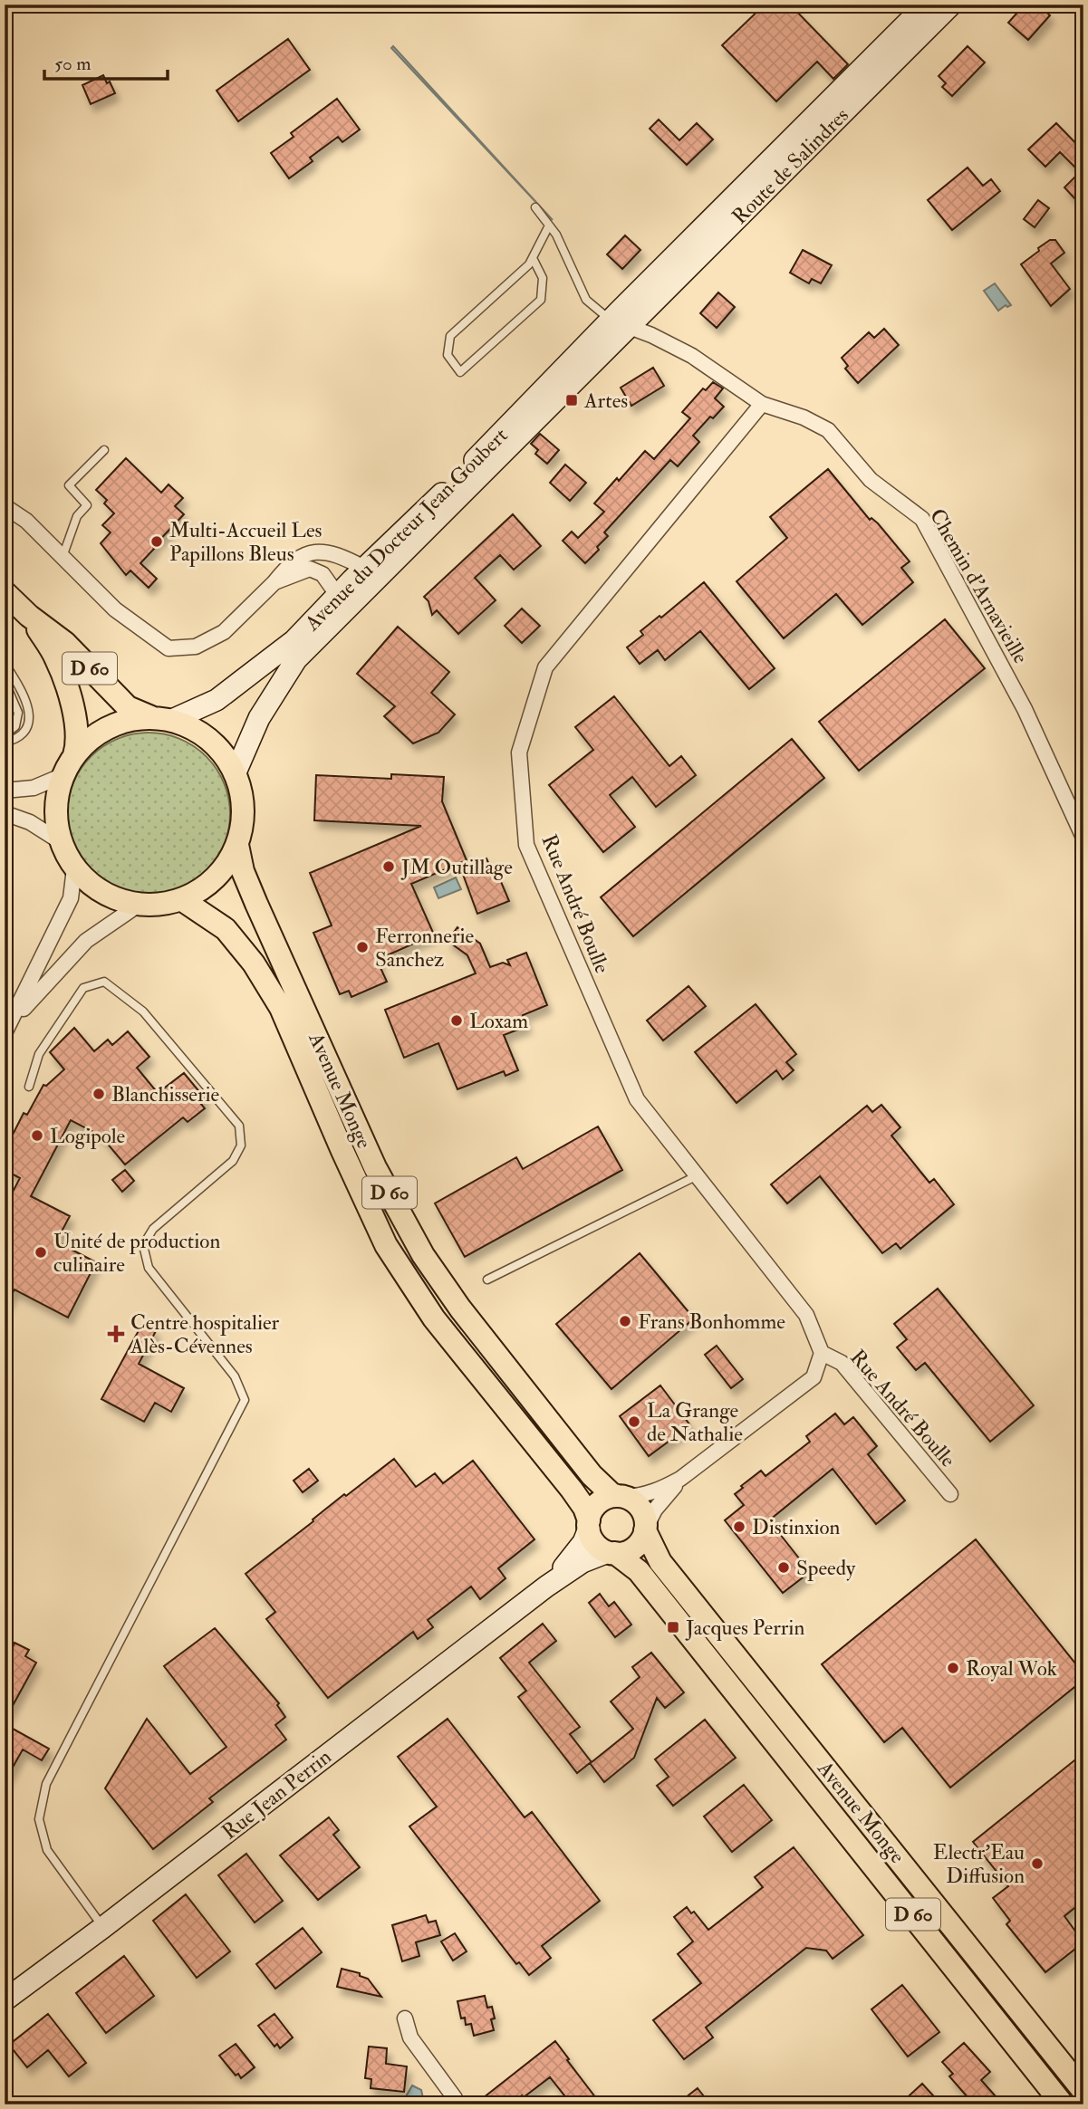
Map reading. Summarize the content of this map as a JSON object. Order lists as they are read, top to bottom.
{
  "streets": {
    "main road": [
      "Route de Salindres",
      "Avenue du Docteur Jean Goubert",
      "D 60",
      "Avenue Monge",
      "Rue Jean Perrin"
    ],
    "street": ["Chemin d'Arnavieille", "Rue André Boulle"]
  },
  "crossings": [
    ["Route de Salindres", "Avenue du Docteur Jean Goubert"],
    ["Route de Salindres", "Chemin d'Arnavieille"],
    ["Avenue du Docteur Jean Goubert", "Chemin d'Arnavieille"],
    ["Avenue du Docteur Jean Goubert", "D 60"],
    ["Avenue du Docteur Jean Goubert", "Avenue Monge"],
    ["Chemin d'Arnavieille", "Rue André Boulle"],
    ["D 60", "Avenue Monge"],
    ["Rue André Boulle", "Avenue Monge"],
    ["Rue André Boulle", "Rue Jean Perrin"],
    ["Avenue Monge", "Rue Jean Perrin"]
  ],
  "places": {
    "transit": ["Artes", "Jacques Perrin"],
    "other": [
      "Multi-Accueil Les Papillons Bleus",
      "JM Outillage",
      "Ferronnerie Sanchez",
      "Loxam",
      "Blanchisserie",
      "Logipole",
      "Unité de production culinaire",
      "Frans Bonhomme",
      "La Grange de Nathalie",
      "Distinxion",
      "Speedy",
      "Royal Wok",
      "Electr'Eau Diffusion"
    ],
    "health": ["Centre hospitalier Alès-Cévennes"]
  },
  "scale_bar": "50 m"
}
